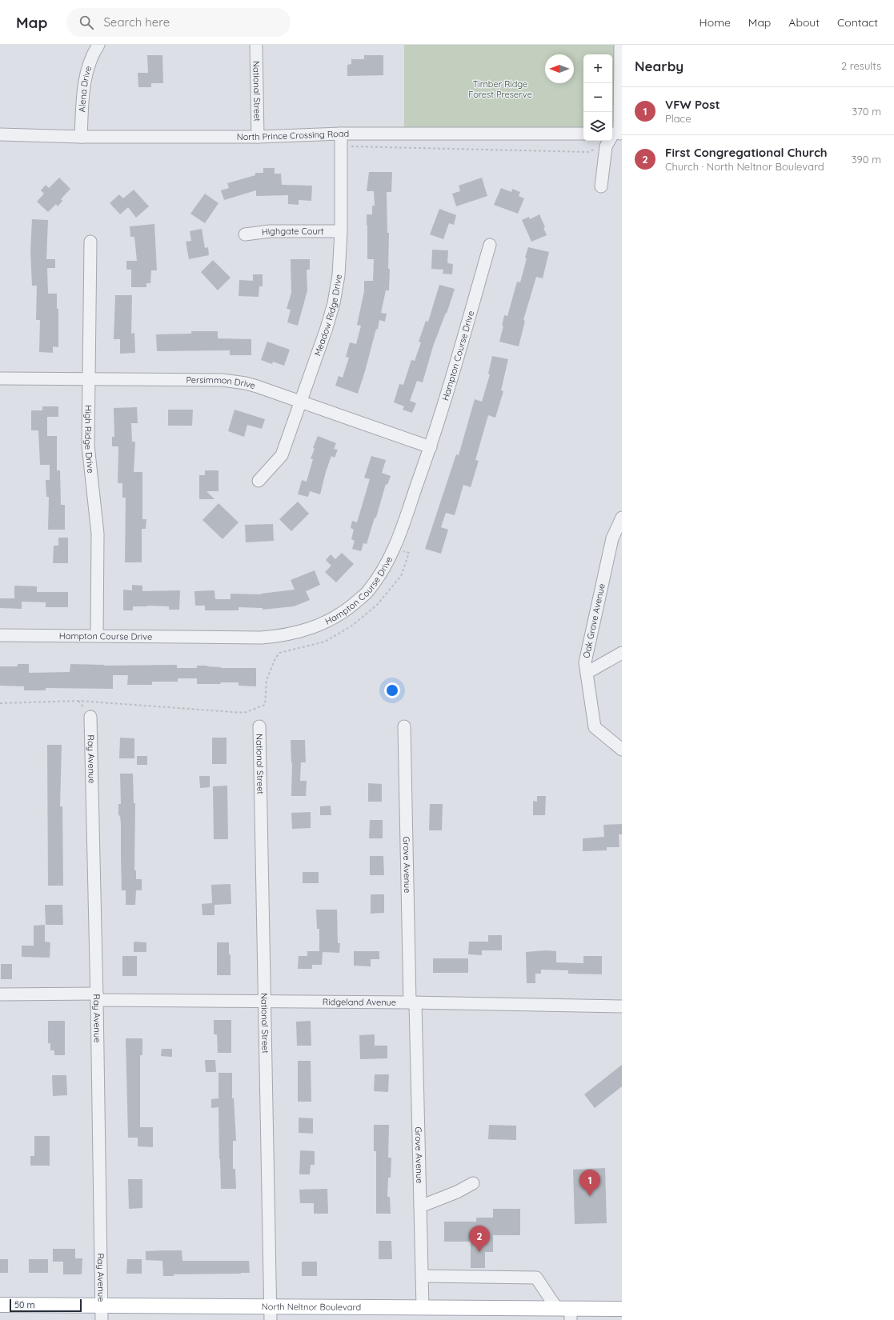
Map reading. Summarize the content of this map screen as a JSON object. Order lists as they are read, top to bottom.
{
  "streets": {
    "main road": ["North Neltnor Boulevard"],
    "street": [
      "Alena Drive",
      "National Street",
      "North Prince Crossing Road",
      "Highgate Court",
      "Meadow Ridge Drive",
      "Hampton Course Drive",
      "Persimmon Drive",
      "High Ridge Drive",
      "Oak Grove Avenue",
      "Ray Avenue",
      "Grove Avenue",
      "Ridgeland Avenue"
    ]
  },
  "crossings": [
    ["Alena Drive", "North Prince Crossing Road"],
    ["National Street", "North Prince Crossing Road"],
    ["National Street", "Ridgeland Avenue"],
    ["National Street", "North Neltnor Boulevard"],
    ["North Prince Crossing Road", "Meadow Ridge Drive"],
    ["Highgate Court", "Meadow Ridge Drive"],
    ["Meadow Ridge Drive", "Persimmon Drive"],
    ["Hampton Course Drive", "Persimmon Drive"],
    ["Hampton Course Drive", "High Ridge Drive"],
    ["Persimmon Drive", "High Ridge Drive"],
    ["Ray Avenue", "Ridgeland Avenue"],
    ["Ray Avenue", "North Neltnor Boulevard"],
    ["Grove Avenue", "Ridgeland Avenue"],
    ["Grove Avenue", "North Neltnor Boulevard"]
  ],
  "parks": ["Timber Ridge Forest Preserve"],
  "scale_bar": "50 m",
  "north": "left",
  "page": {
    "header": "Map",
    "search": "Search here",
    "nav": [
      "Home",
      "Map",
      "About",
      "Contact"
    ],
    "heading": ["Nearby", "2 results"],
    "map_buttons": ["+", "−"],
    "list": [
      {
        "mark": "1",
        "name": "VFW Post",
        "note": "Place",
        "value": "370 m"
      },
      {
        "mark": "2",
        "name": "First Congregational Church",
        "note": "Church · North Neltnor Boulevard",
        "value": "390 m"
      }
    ],
    "pins": ["1", "2"],
    "scale": "50 m"
  }
}
